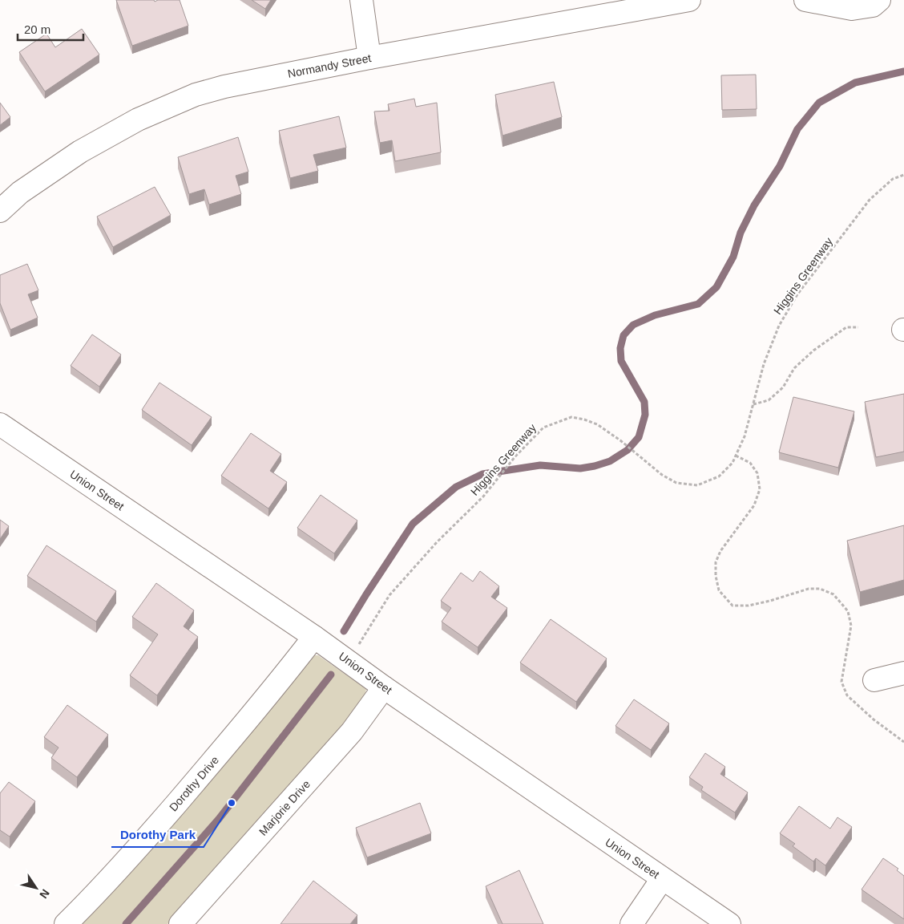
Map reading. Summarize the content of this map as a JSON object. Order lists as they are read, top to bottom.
{
  "streets": {
    "street": [
      "Normandy Street",
      "Union Street",
      "Dorothy Drive",
      "Marjorie Drive"
    ],
    "path": ["Higgins Greenway"]
  },
  "crossings": [
    ["Higgins Greenway", "Union Street"],
    ["Union Street", "Dorothy Drive"],
    ["Union Street", "Marjorie Drive"]
  ],
  "places": ["Dorothy Park"],
  "scale_bar": "20 m",
  "north": "bottom right"
}
